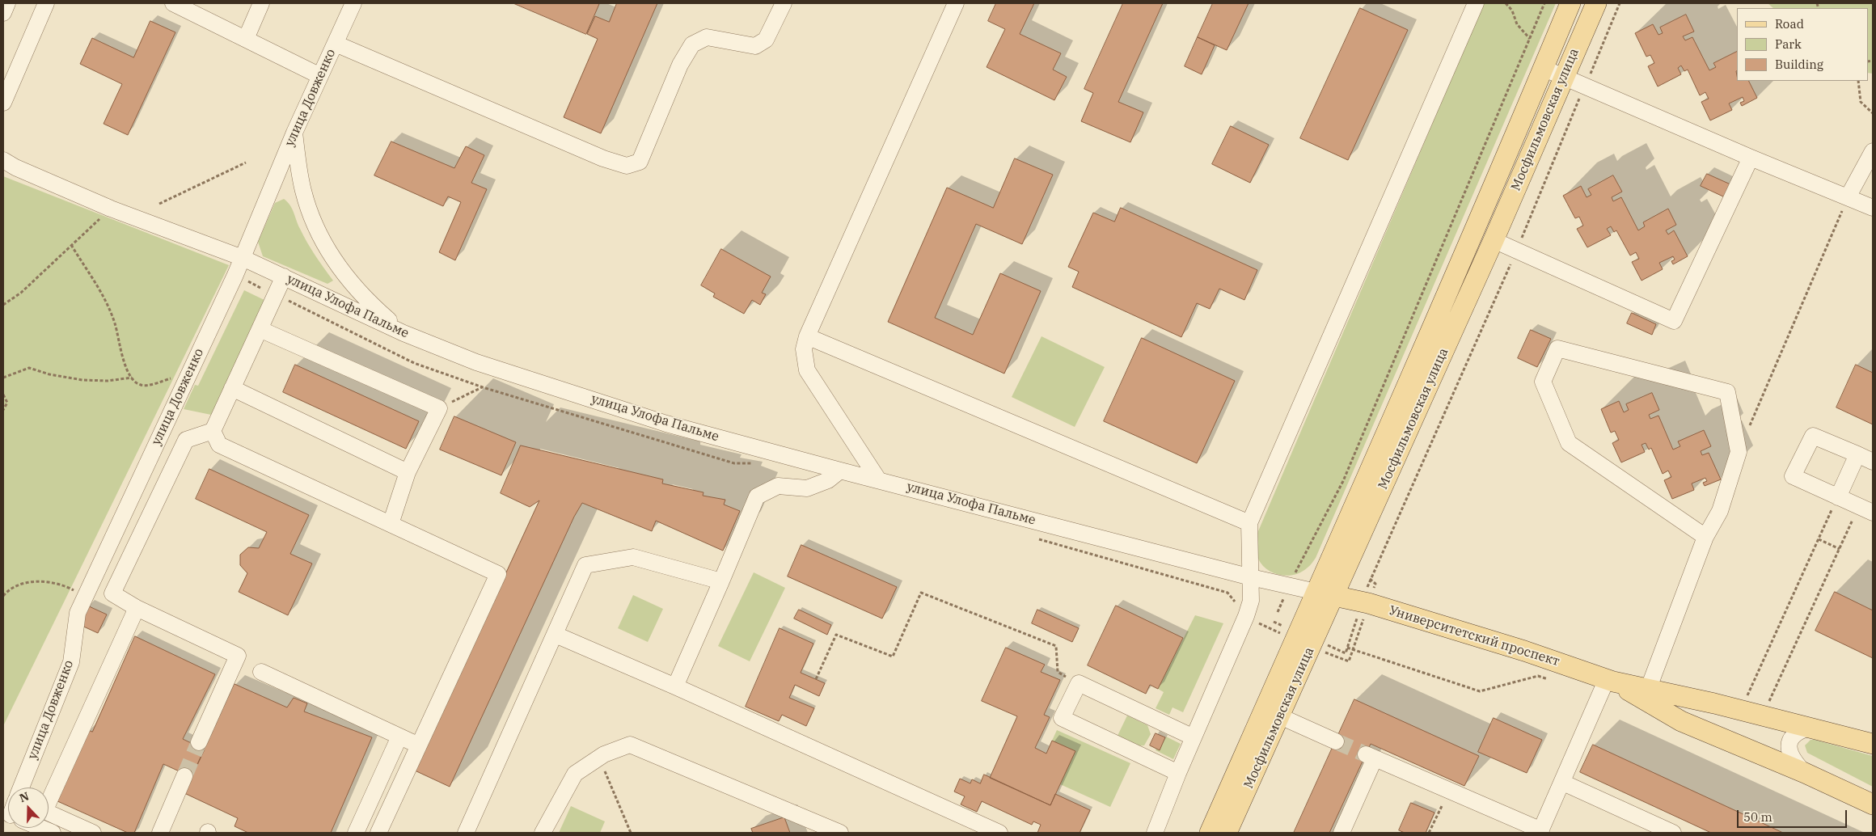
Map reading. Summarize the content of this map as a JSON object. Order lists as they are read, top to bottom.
{
  "streets": {
    "main road": ["Мосфильмовская улица", "Университетский проспект"],
    "street": ["улица Довженко", "улица Улофа Пальме"]
  },
  "crossings": [
    ["улица Довженко", "улица Улофа Пальме"],
    ["Мосфильмовская улица", "улица Улофа Пальме"],
    ["Мосфильмовская улица", "Университетский проспект"],
    ["улица Улофа Пальме", "Университетский проспект"]
  ],
  "legend": ["Road", "Park", "Building"],
  "scale_bar": "50 m",
  "north": "top"
}
